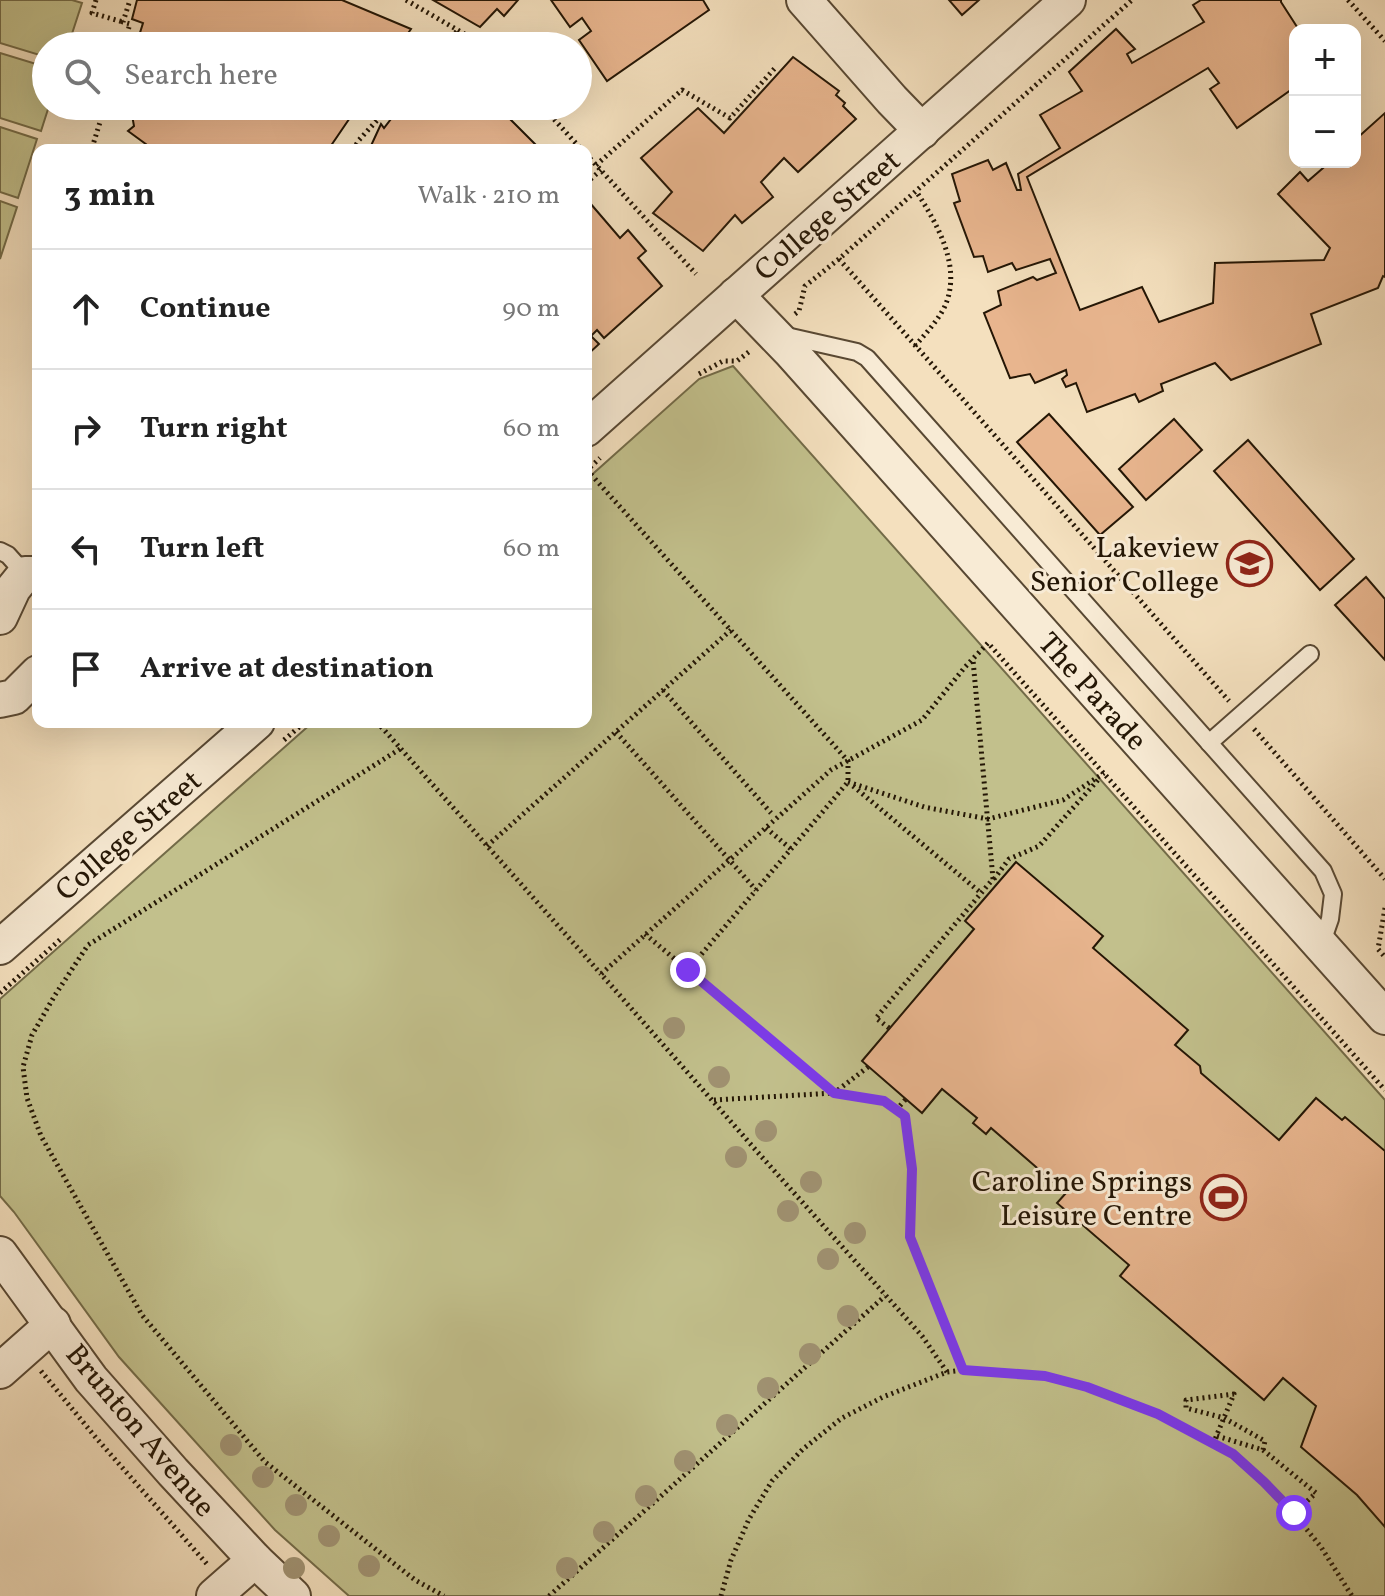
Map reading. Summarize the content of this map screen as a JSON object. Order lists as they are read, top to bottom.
{
  "streets": {
    "street": ["College Street", "The Parade", "Brunton Avenue"]
  },
  "crossings": [
    ["College Street", "The Parade"]
  ],
  "places": {
    "school or university": ["Lakeview Senior College"],
    "sports": ["Caroline Springs Leisure Centre"]
  },
  "page": {
    "map_buttons": ["+", "−"],
    "search": "Search here",
    "heading": ["3 min", "Walk · 210 m"],
    "list": [
      ["Continue", "90 m"],
      ["Turn right", "60 m"],
      ["Turn left", "60 m"],
      "Arrive at destination"
    ]
  }
}
